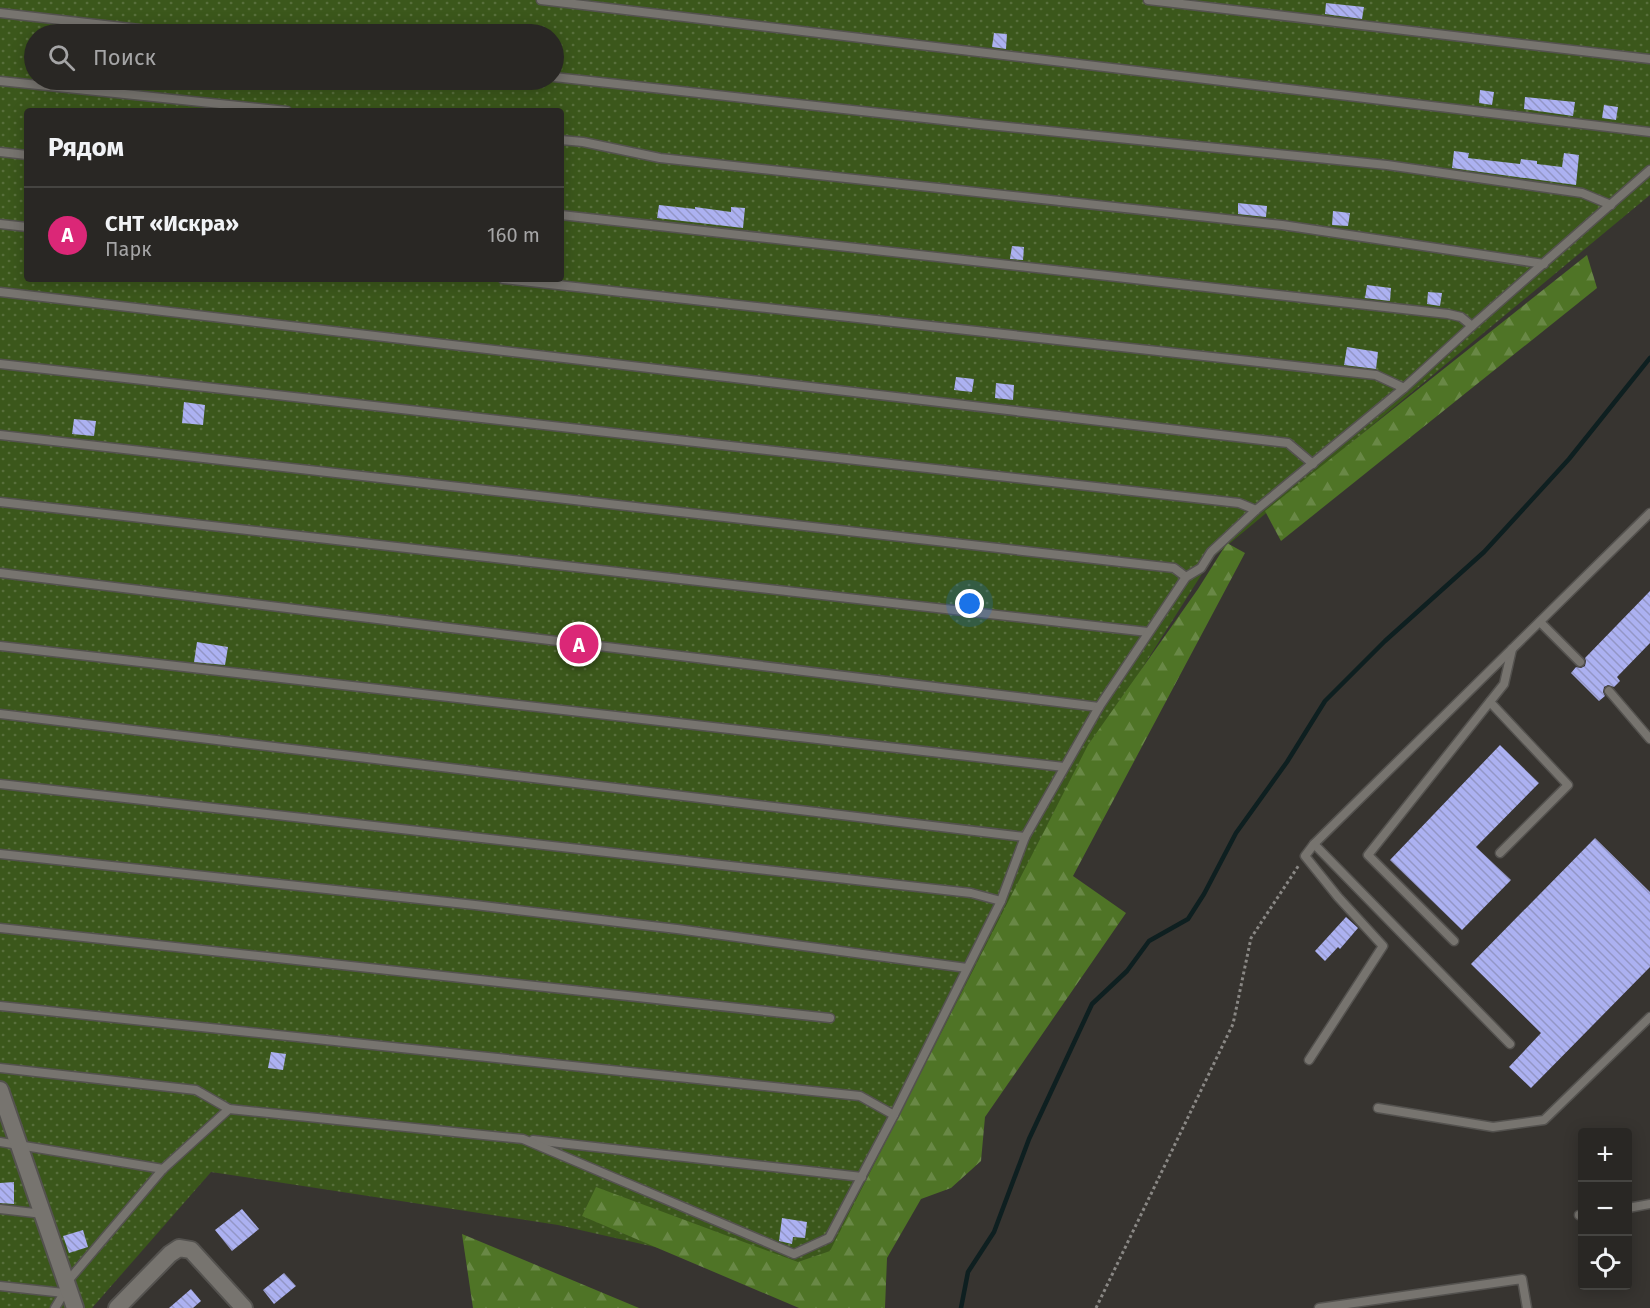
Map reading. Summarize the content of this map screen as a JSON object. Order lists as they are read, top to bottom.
{
  "page": {
    "search": "Поиск",
    "heading": "Рядом",
    "list": [
      {
        "mark": "A",
        "name": "СНТ «Искра»",
        "note": "Парк",
        "value": "160 m"
      }
    ],
    "pins": "A",
    "map_buttons": ["+", "−"]
  }
}
